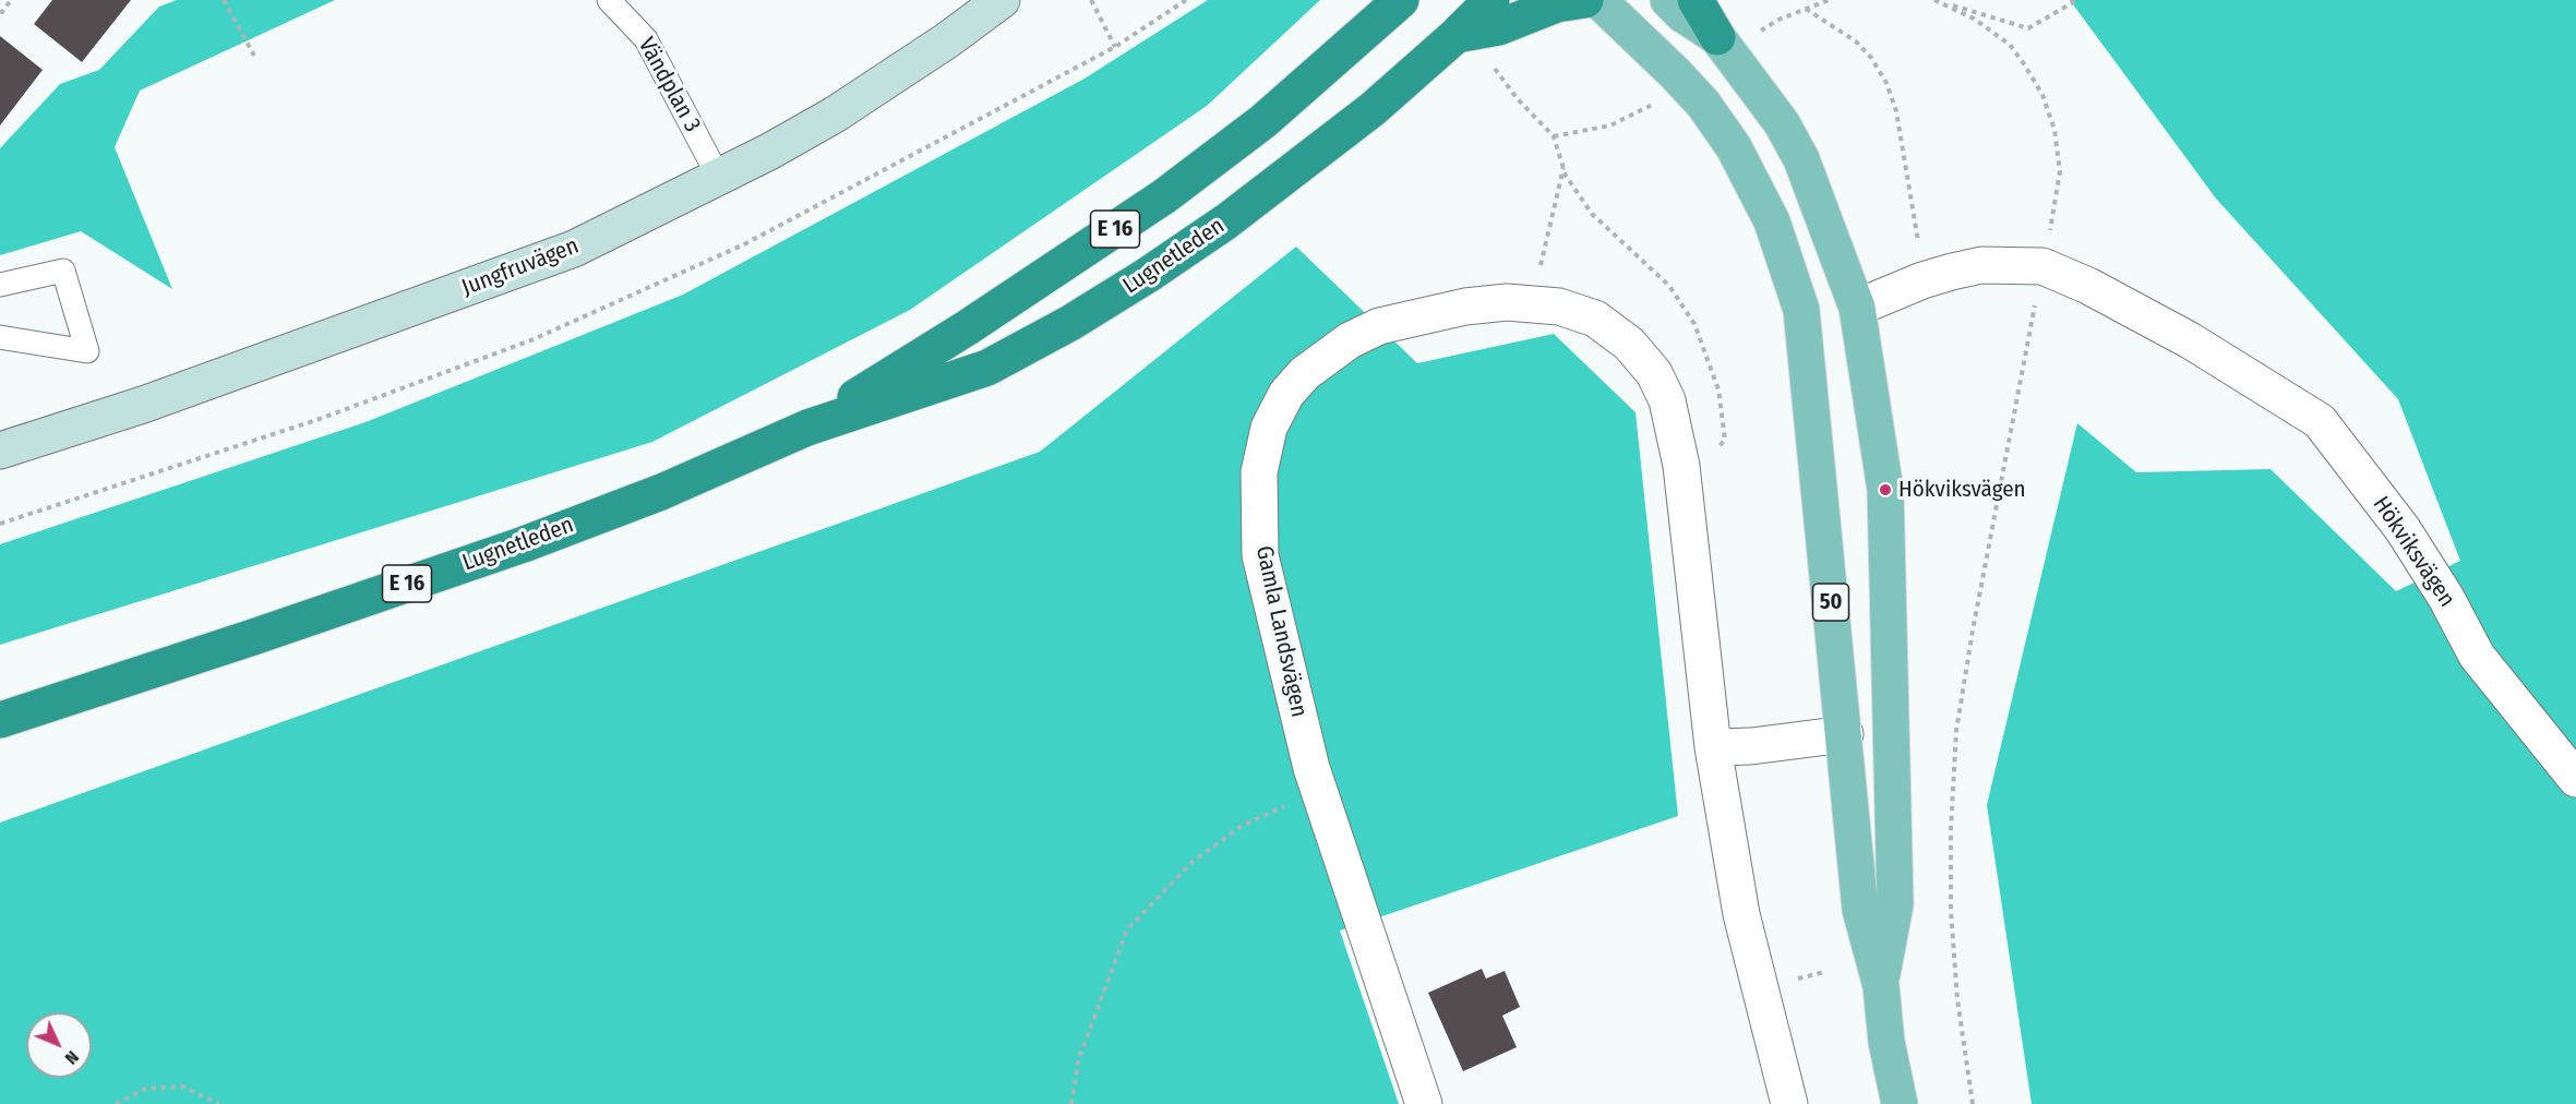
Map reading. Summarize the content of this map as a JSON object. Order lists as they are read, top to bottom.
{
  "streets": {
    "highway": ["E 16", "Lugnetleden", "50"],
    "main road": ["Hökviksvägen"],
    "street": ["Jungfruvägen", "Gamla Landsvägen"],
    "lane": ["Vändplan 3"]
  },
  "crossings": [
    ["Vändplan 3", "Jungfruvägen"],
    ["Hökviksvägen", "50"]
  ],
  "places": ["Hökviksvägen"],
  "north": "bottom right"
}
